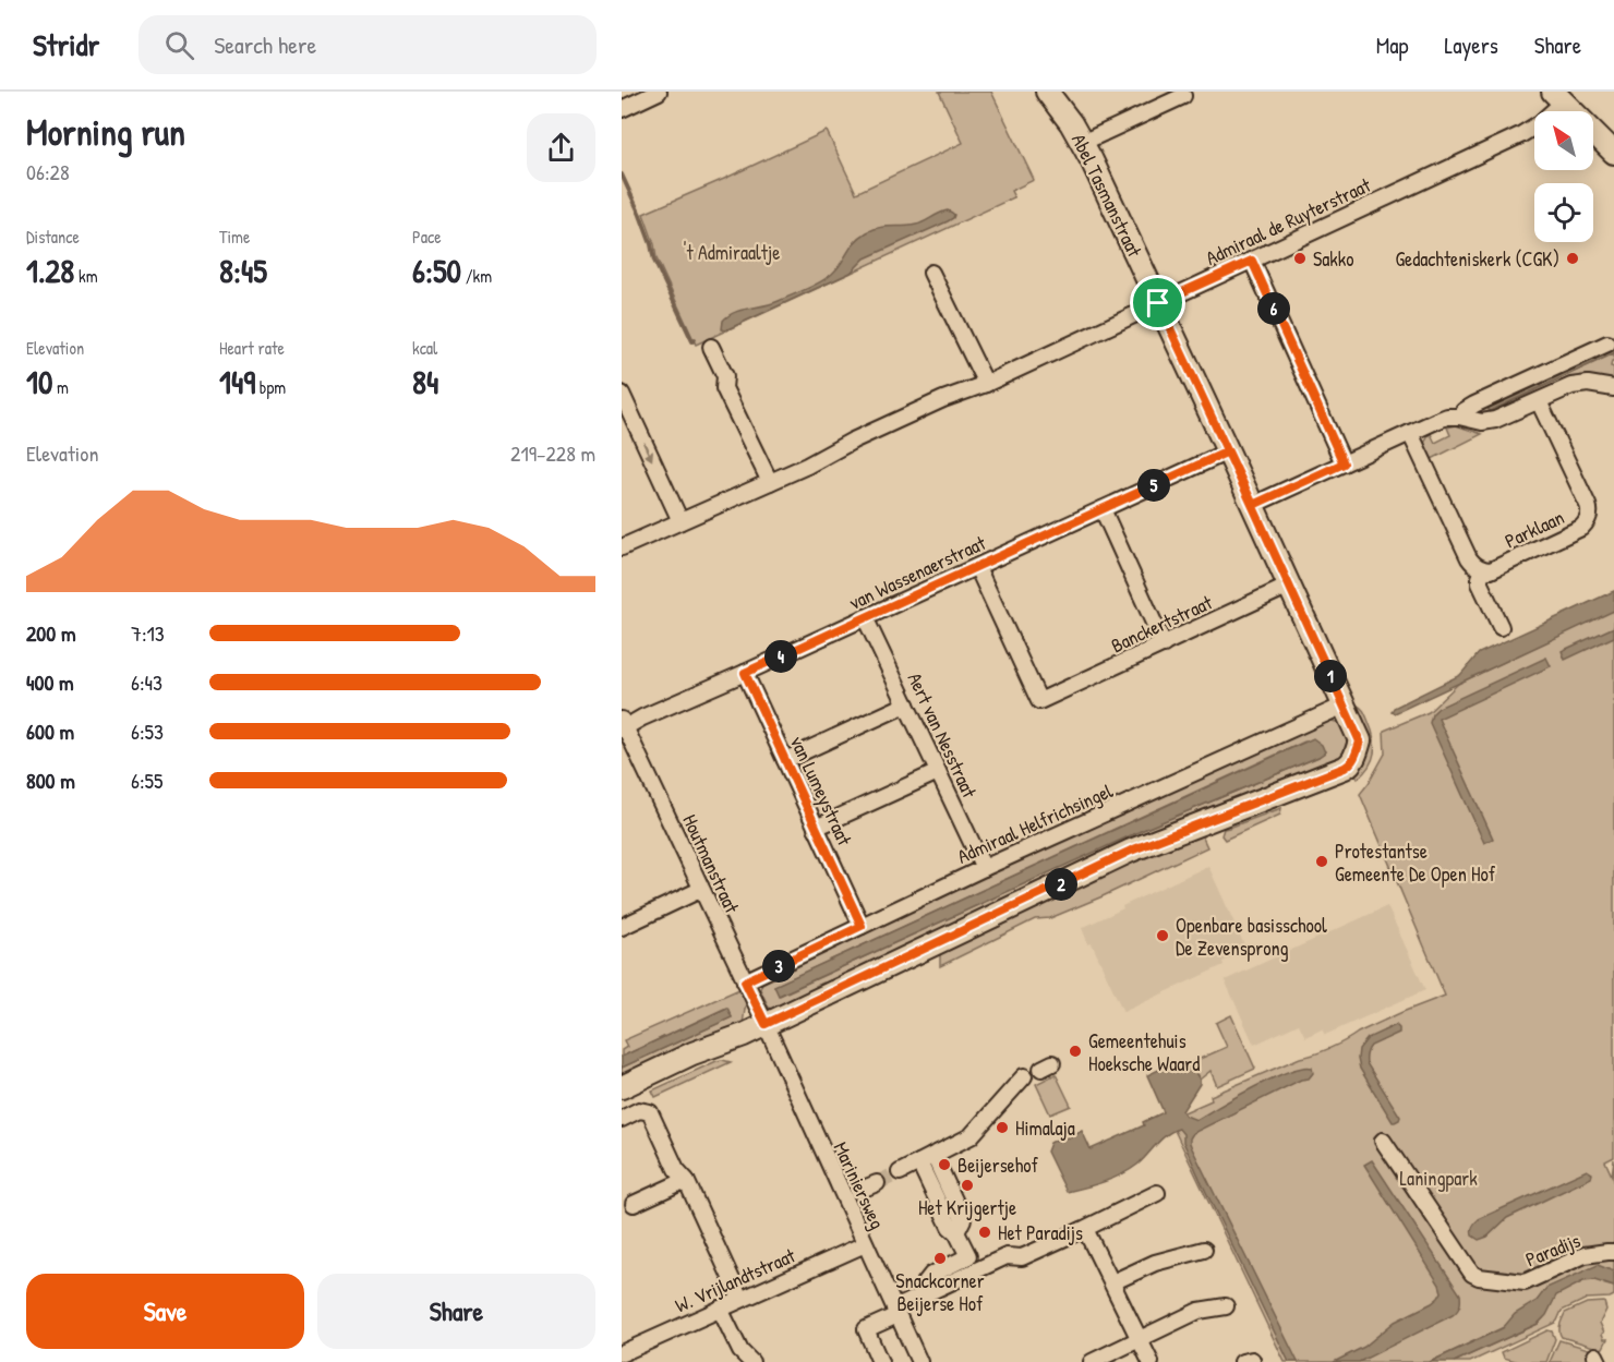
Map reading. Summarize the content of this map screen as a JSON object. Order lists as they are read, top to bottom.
{
  "streets": {
    "street": [
      "Abel Tasmanstraat",
      "Admiraal de Ruyterstraat",
      "Parklaan",
      "van Wassenaerstraat",
      "Banckertstraat",
      "Aert van Nesstraat",
      "van Lumeystraat",
      "Admiraal Helfrichsingel",
      "Houtmanstraat",
      "Mariniersweg",
      "Paradijs",
      "W. Vrijlandtstraat"
    ]
  },
  "crossings": [
    ["Abel Tasmanstraat", "Admiraal de Ruyterstraat"],
    ["Abel Tasmanstraat", "van Wassenaerstraat"],
    ["Abel Tasmanstraat", "Banckertstraat"],
    ["Abel Tasmanstraat", "Admiraal Helfrichsingel"],
    ["Abel Tasmanstraat", "Houtmanstraat"],
    ["Abel Tasmanstraat", "Mariniersweg"],
    ["van Wassenaerstraat", "Banckertstraat"],
    ["van Wassenaerstraat", "Aert van Nesstraat"],
    ["van Wassenaerstraat", "van Lumeystraat"],
    ["van Wassenaerstraat", "Houtmanstraat"],
    ["Aert van Nesstraat", "Admiraal Helfrichsingel"],
    ["van Lumeystraat", "Admiraal Helfrichsingel"],
    ["Admiraal Helfrichsingel", "Houtmanstraat"],
    ["Houtmanstraat", "Mariniersweg"],
    ["Mariniersweg", "W. Vrijlandtstraat"]
  ],
  "parks": ["'t Admiraaltje", "Laningpark"],
  "places": [
    "Sakko",
    "Gedachteniskerk (CGK)",
    "Protestantse Gemeente De Open Hof",
    "Openbare basisschool De Zevensprong",
    "Gemeentehuis Hoeksche Waard",
    "Himalaja",
    "Beijersehof",
    "Het Krijgertje",
    "Het Paradijs",
    "Snackcorner Beijerse Hof"
  ],
  "north": "top left",
  "page": {
    "header": "Stridr",
    "search": "Search here",
    "nav": ["Map", "Layers", "Share"],
    "heading": ["Morning run", "06:28"],
    "stats": [
      ["Distance", "1.28 km"],
      ["Time", "8:45"],
      ["Pace", "6:50 /km"],
      ["Elevation", "10 m"],
      ["Heart rate", "149 bpm"],
      ["kcal", "84"]
    ],
    "pins": [
      "6",
      "5",
      "4",
      "1",
      "2",
      "3"
    ],
    "chart": ["Elevation", "219–228 m"],
    "list": [
      {
        "name": "200 m",
        "note": "7:13"
      },
      {
        "name": "400 m",
        "note": "6:43"
      },
      {
        "name": "600 m",
        "note": "6:53"
      },
      {
        "name": "800 m",
        "note": "6:55"
      }
    ],
    "buttons": ["Save", "Share"]
  }
}
